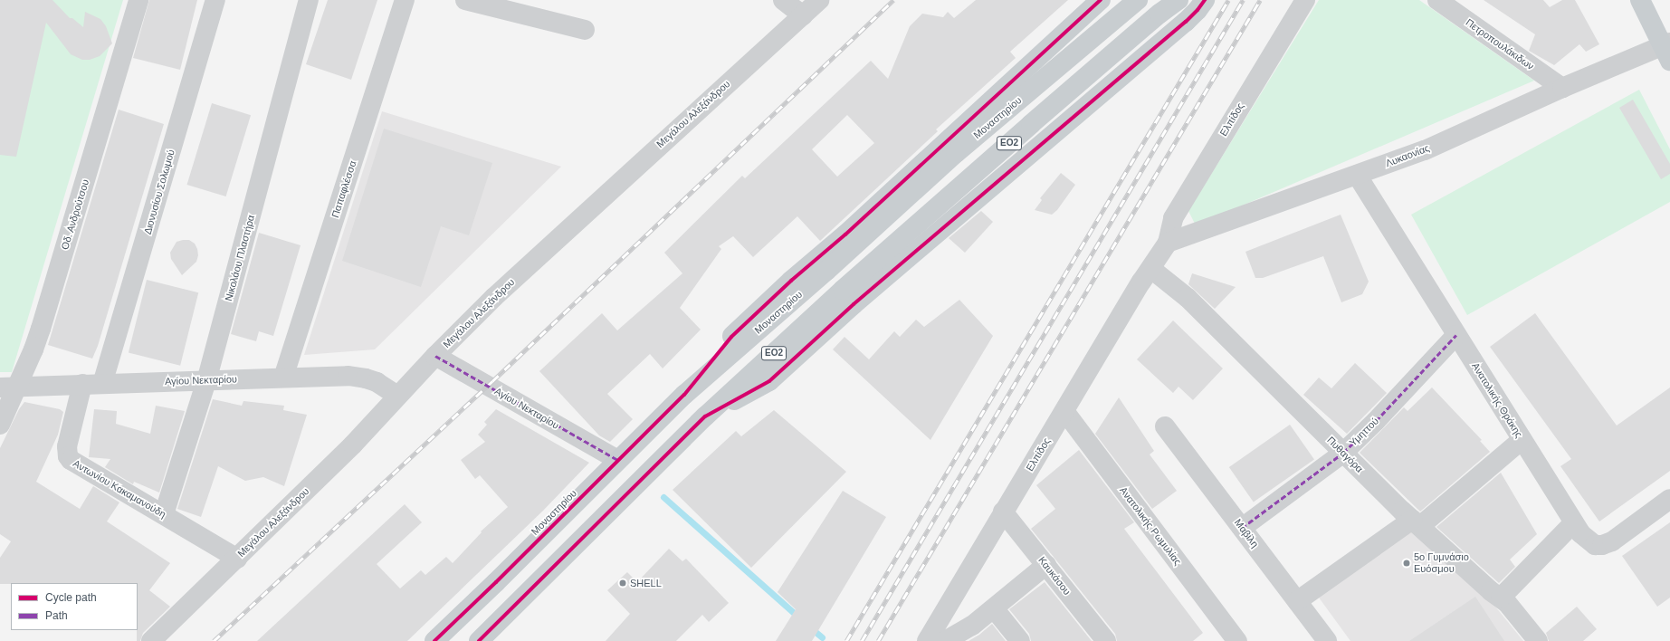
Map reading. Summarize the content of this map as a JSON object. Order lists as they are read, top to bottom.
{
  "streets": {
    "main road": ["Μοναστηρίου", "ΕΟ2"],
    "street": [
      "Πετροπουλάκιδων",
      "Μεγάλου Αλεξάνδρου",
      "Ελπίδος",
      "Λυκαονίας",
      "Παπαφλέσσα",
      "Διονυσίου Σολωμού",
      "Οδ. Ανδρούτσου",
      "Νικολάου Πλαστήρα",
      "Αγίου Νεκταρίου",
      "Ανατολικής Θράκης",
      "Υμηττού",
      "Πυθαγόρα",
      "Αντωνίου Κακαμανούδη",
      "Ανατολικής Ρωμυλίας",
      "Μαβίλη",
      "Καυκάσου"
    ]
  },
  "crossings": [
    ["Πετροπουλάκιδων", "Λυκαονίας"],
    ["Μεγάλου Αλεξάνδρου", "Αγίου Νεκταρίου"],
    ["Μεγάλου Αλεξάνδρου", "Αντωνίου Κακαμανούδη"],
    ["Μοναστηρίου", "Αγίου Νεκταρίου"],
    ["Ελπίδος", "Λυκαονίας"],
    ["Ελπίδος", "Πυθαγόρα"],
    ["Ελπίδος", "Ανατολικής Ρωμυλίας"],
    ["Ελπίδος", "Καυκάσου"],
    ["Λυκαονίας", "Ανατολικής Θράκης"],
    ["Παπαφλέσσα", "Αγίου Νεκταρίου"],
    ["Διονυσίου Σολωμού", "Αγίου Νεκταρίου"],
    ["Οδ. Ανδρούτσου", "Αγίου Νεκταρίου"],
    ["Νικολάου Πλαστήρα", "Αγίου Νεκταρίου"],
    ["Νικολάου Πλαστήρα", "Αντωνίου Κακαμανούδη"],
    ["Αγίου Νεκταρίου", "Αντωνίου Κακαμανούδη"],
    ["Ανατολικής Θράκης", "Υμηττού"],
    ["Υμηττού", "Πυθαγόρα"],
    ["Υμηττού", "Μαβίλη"]
  ],
  "places": ["5ο Γυμνάσιο Ευόσμου", "SHELL"],
  "legend": ["Cycle path", "Path"]
}
